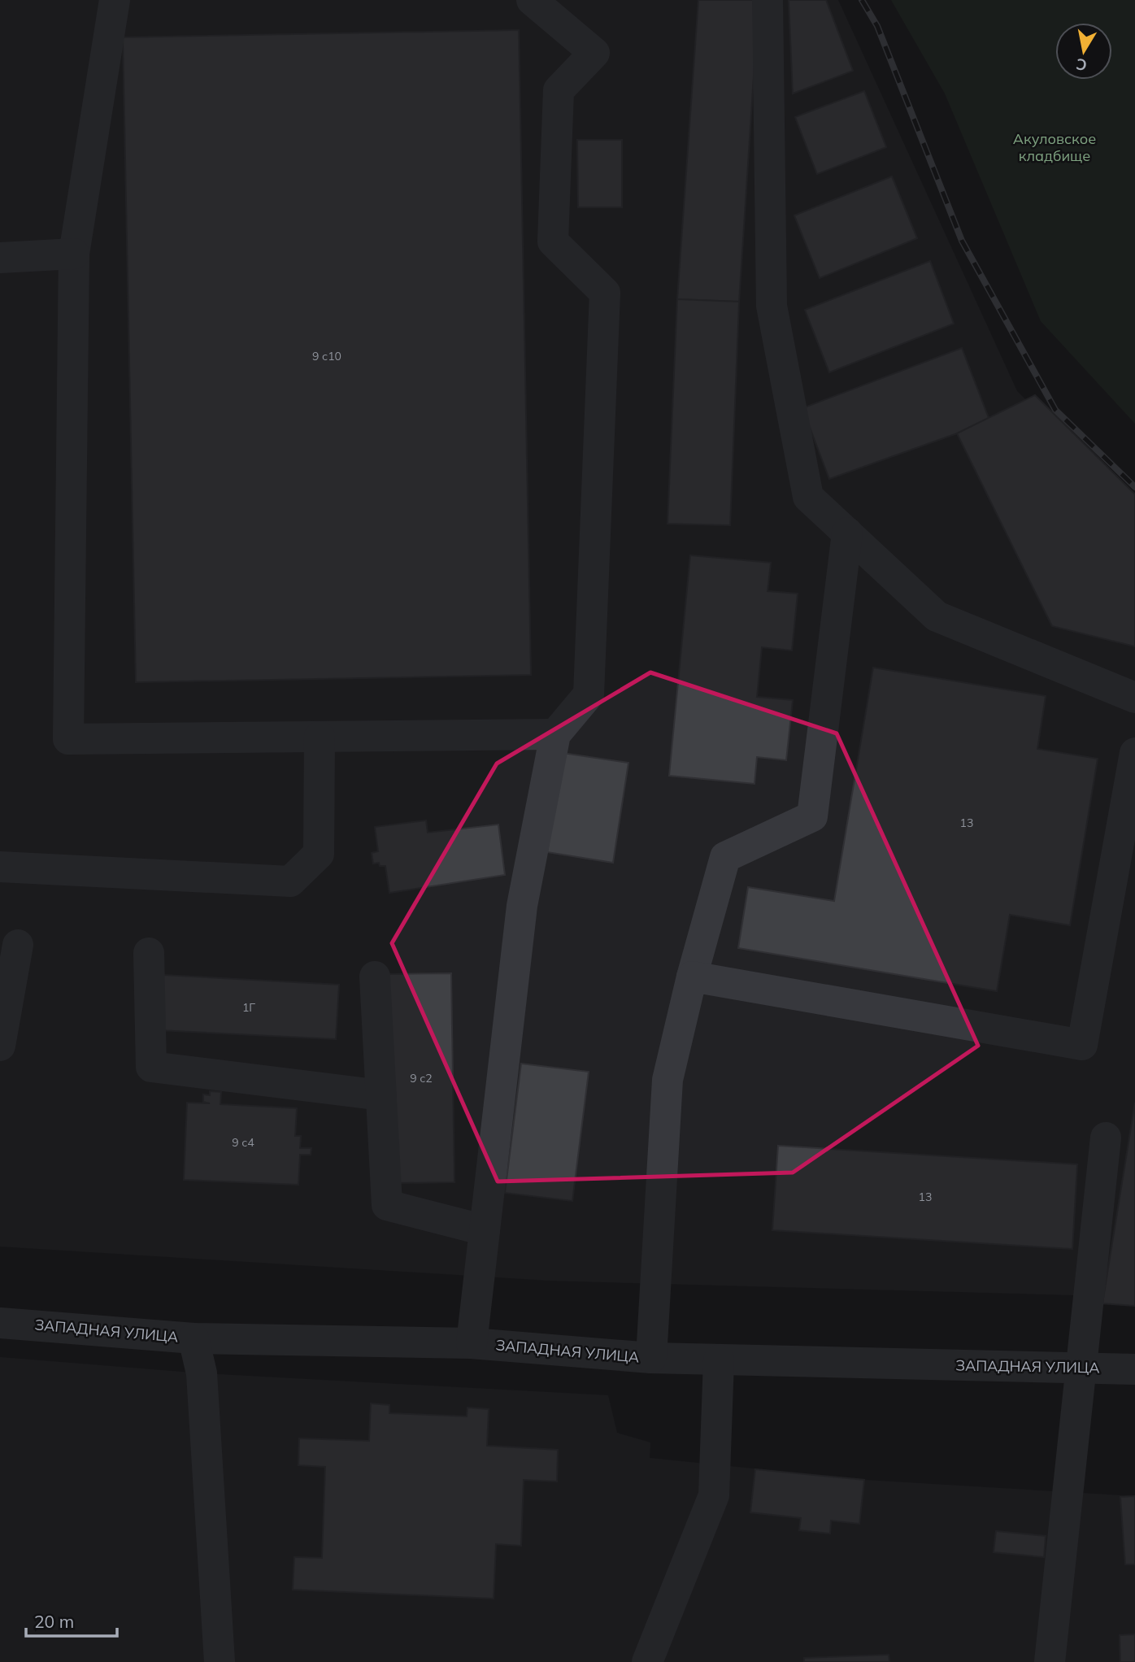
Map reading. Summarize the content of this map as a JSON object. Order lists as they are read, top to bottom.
{
  "streets": {
    "street": ["ЗАПАДНАЯ УЛИЦА"]
  },
  "parks": ["Акуловское кладбище"],
  "house_numbers": [
    "9 с10",
    "13",
    "1Г",
    "9 с2",
    "9 с4",
    "13"
  ],
  "scale_bar": "20 m",
  "north": "bottom"
}
